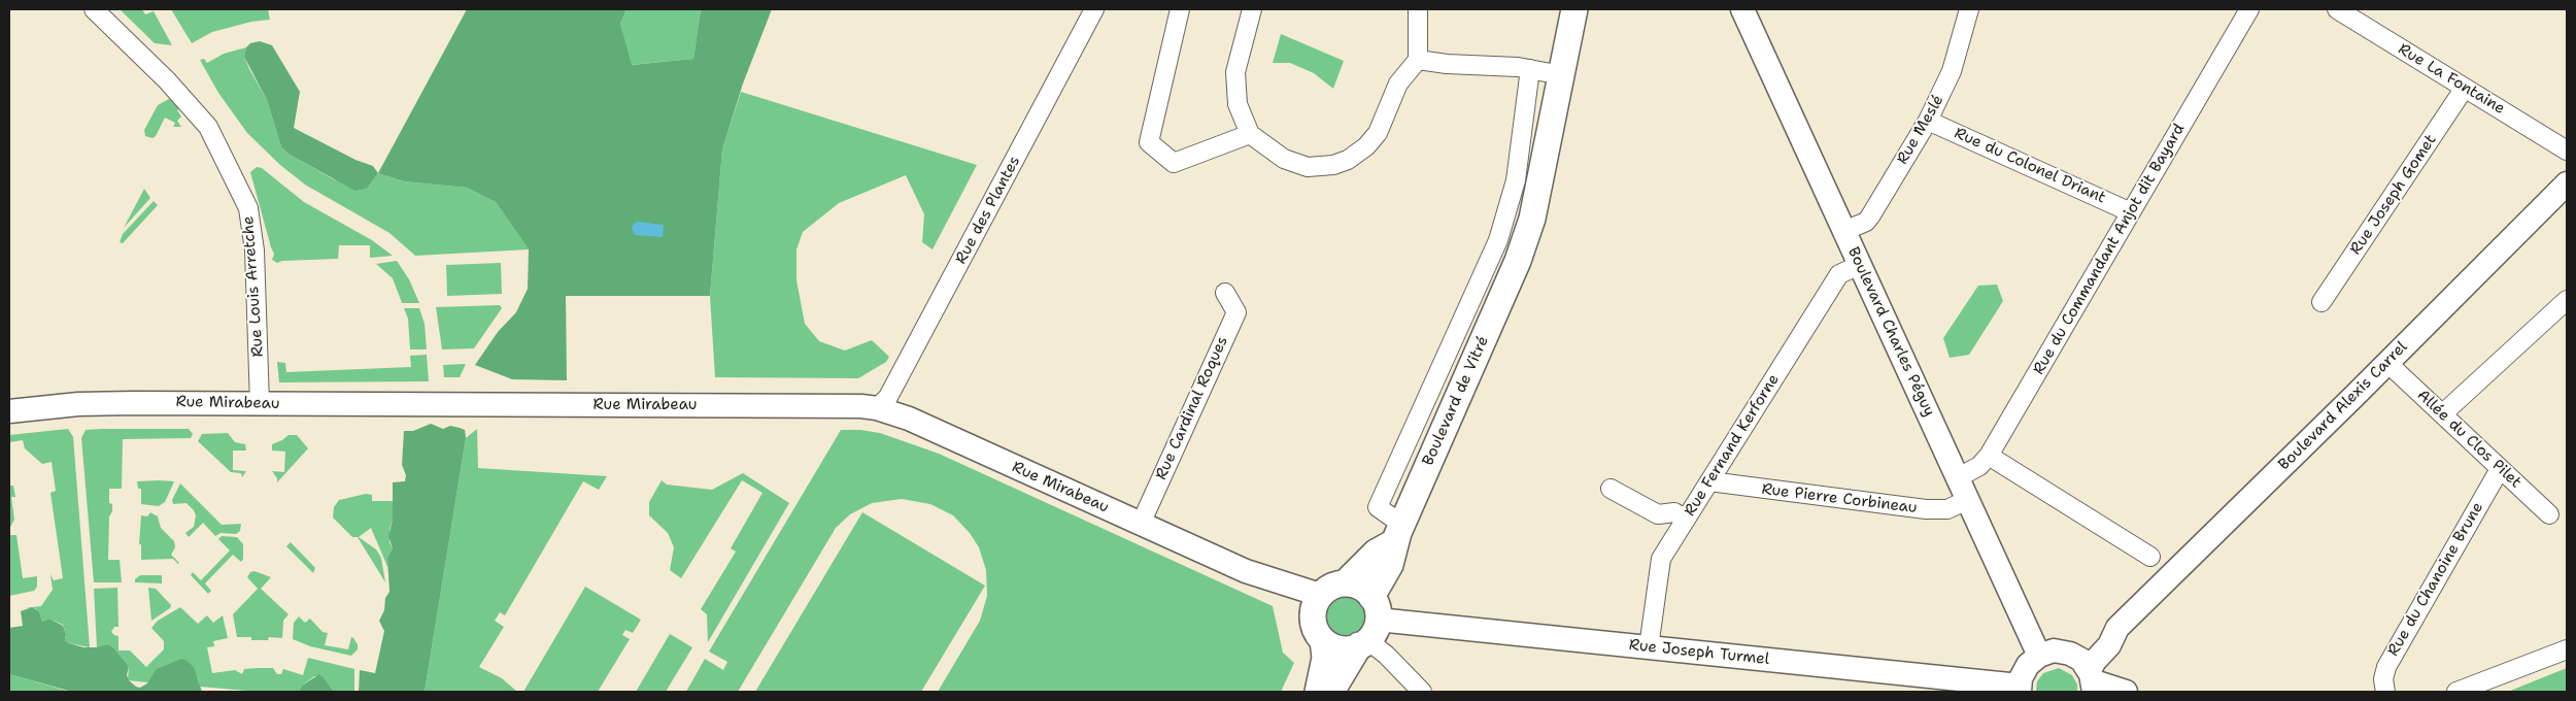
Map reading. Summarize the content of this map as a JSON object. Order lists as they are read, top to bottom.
{
  "streets": {
    "main road": ["Boulevard de Vitré"],
    "street": [
      "Rue La Fontaine",
      "Rue Meslé",
      "Rue du Colonel Driant",
      "Rue Joseph Gomet",
      "Rue des Plantes",
      "Rue du Commandant Anjot dit Bayard",
      "Rue Louis Arretche",
      "Boulevard Charles Péguy",
      "Rue Mirabeau",
      "Boulevard Alexis Carrel",
      "Rue Cardinal Roques",
      "Allée du Clos Pilet",
      "Rue Fernand Kerforne",
      "Rue Pierre Corbineau",
      "Rue du Chanoine Brune",
      "Rue Joseph Turmel"
    ]
  },
  "crossings": [
    ["Rue La Fontaine", "Rue Joseph Gomet"],
    ["Rue Meslé", "Rue du Colonel Driant"],
    ["Rue Meslé", "Boulevard Charles Péguy"],
    ["Rue du Colonel Driant", "Rue du Commandant Anjot dit Bayard"],
    ["Rue des Plantes", "Rue Mirabeau"],
    ["Rue du Commandant Anjot dit Bayard", "Boulevard Charles Péguy"],
    ["Rue Louis Arretche", "Rue Mirabeau"],
    ["Boulevard Charles Péguy", "Rue Fernand Kerforne"],
    ["Boulevard Charles Péguy", "Rue Pierre Corbineau"],
    ["Boulevard de Vitré", "Rue Mirabeau"],
    ["Boulevard de Vitré", "Rue Joseph Turmel"],
    ["Rue Mirabeau", "Rue Cardinal Roques"],
    ["Rue Mirabeau", "Rue Joseph Turmel"],
    ["Boulevard Alexis Carrel", "Allée du Clos Pilet"],
    ["Allée du Clos Pilet", "Rue du Chanoine Brune"],
    ["Rue Fernand Kerforne", "Rue Pierre Corbineau"],
    ["Rue Fernand Kerforne", "Rue Joseph Turmel"]
  ]
}
